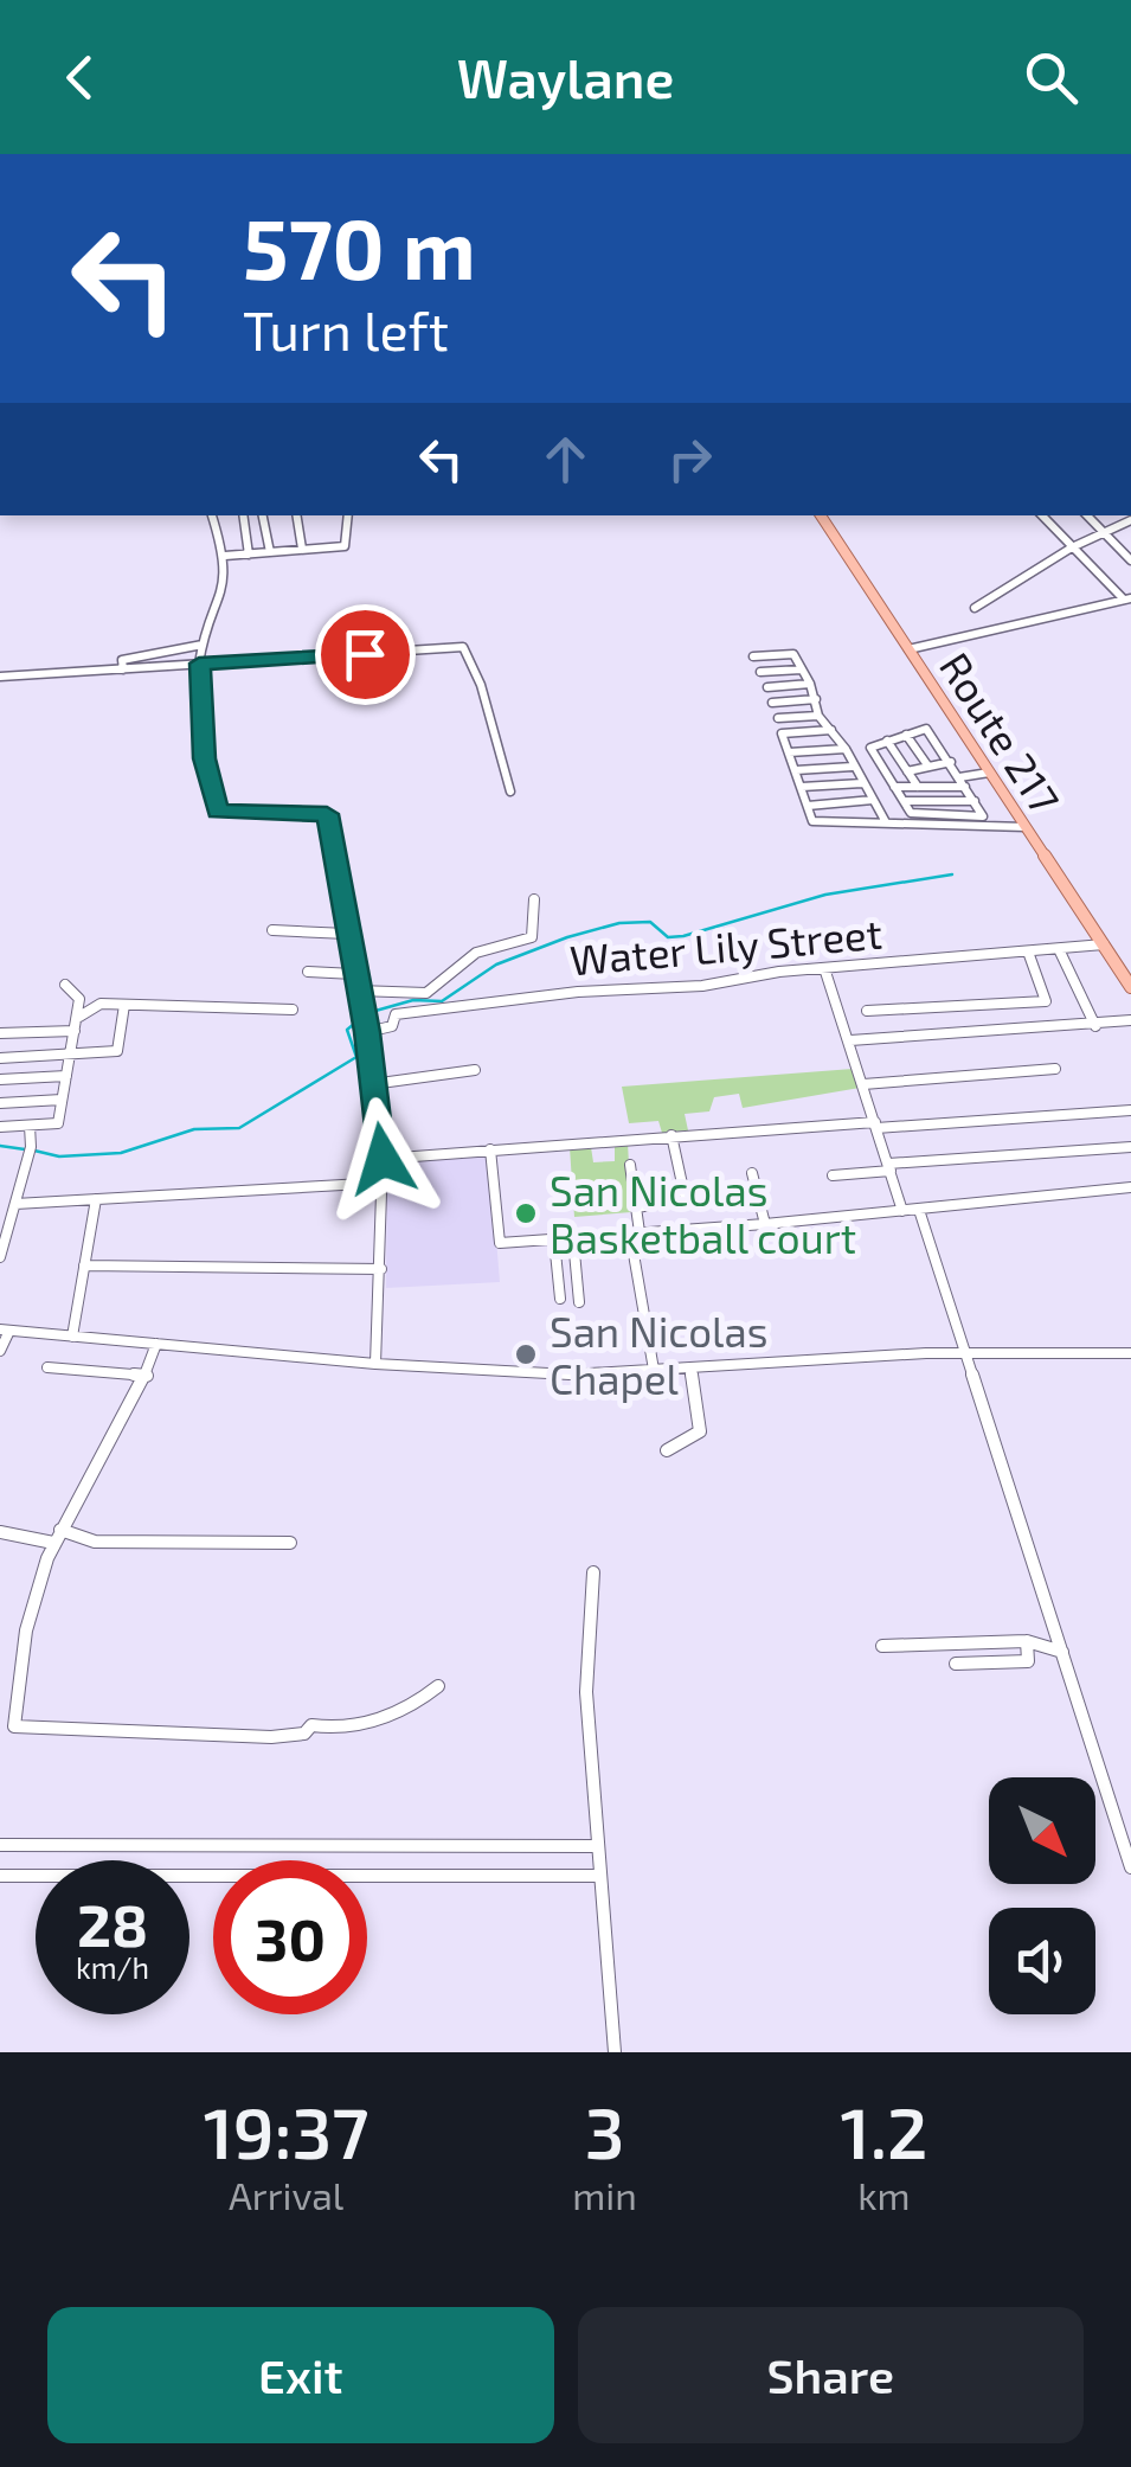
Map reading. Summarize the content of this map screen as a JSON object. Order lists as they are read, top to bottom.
{
  "streets": {
    "main road": ["Route 217"],
    "street": ["Water Lily Street"]
  },
  "crossings": [
    ["Route 217", "Water Lily Street"]
  ],
  "places": ["San Nicolas Basketball court", "San Nicolas Chapel"],
  "north": "bottom right",
  "page": {
    "header": "Waylane",
    "turn": ["570 m", "Turn left"],
    "speed": "28 km/h",
    "limit": "30",
    "eta": [
      "19:37",
      "Arrival",
      "3",
      "min",
      "1.2",
      "km"
    ],
    "buttons": ["Exit", "Share"]
  }
}
